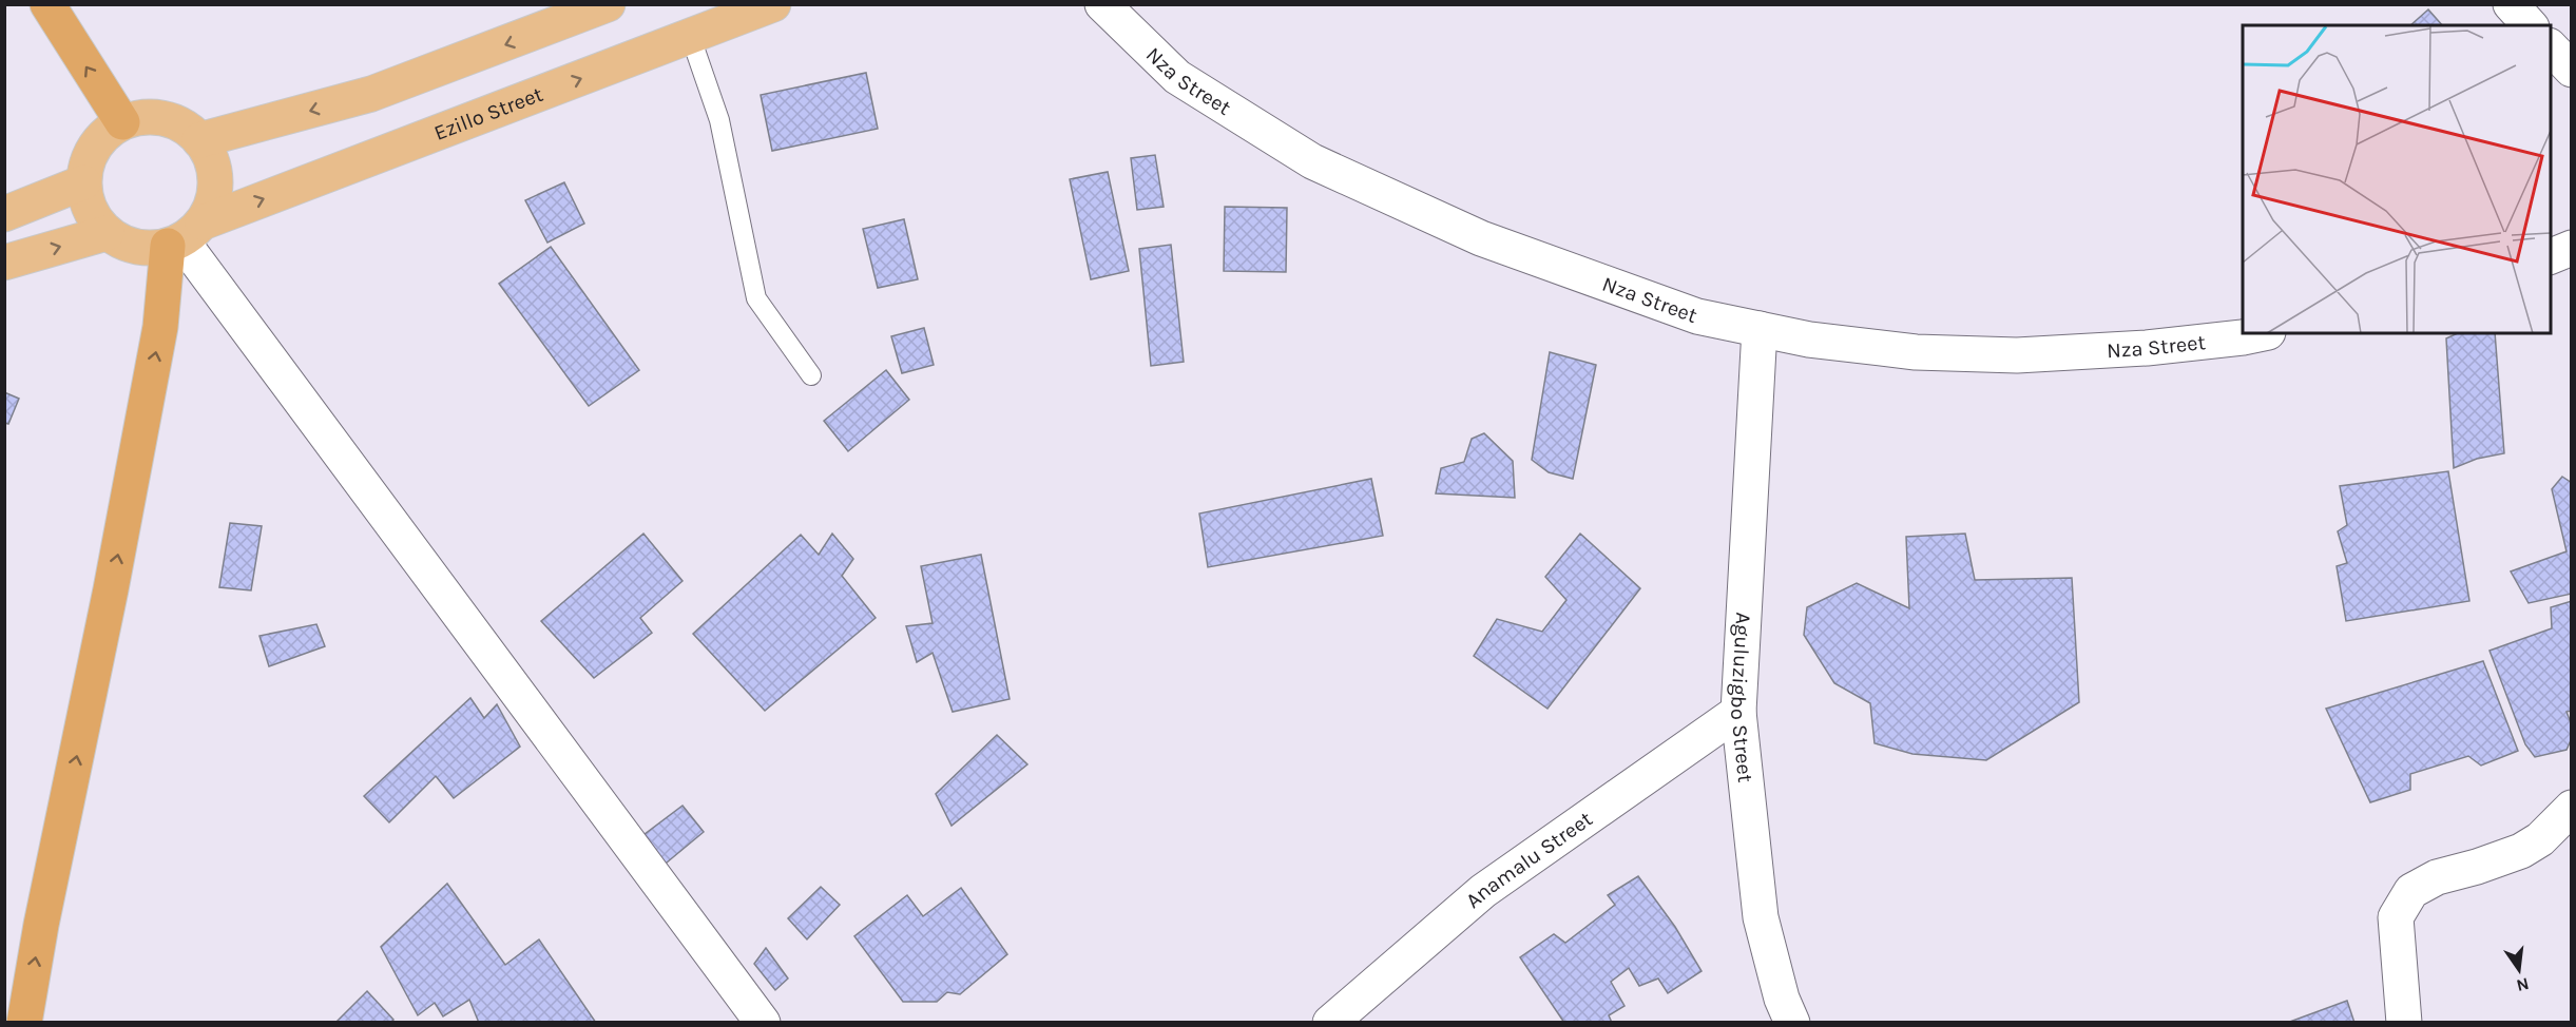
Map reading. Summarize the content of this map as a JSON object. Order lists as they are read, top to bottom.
{
  "streets": {
    "main road": ["Ezillo Street"],
    "street": ["Nza Street", "Aguluzigbo Street", "Anamalu Street"]
  },
  "crossings": [
    ["Nza Street", "Aguluzigbo Street"],
    ["Aguluzigbo Street", "Anamalu Street"]
  ],
  "north": "bottom"
}
